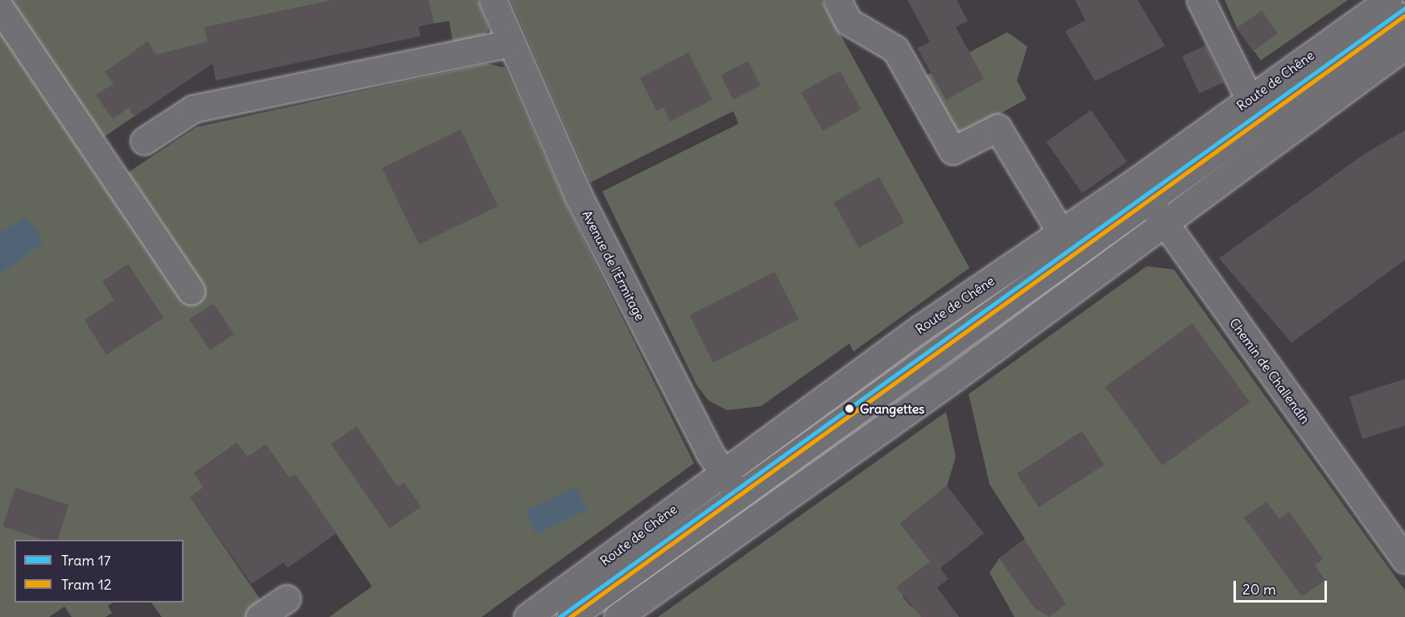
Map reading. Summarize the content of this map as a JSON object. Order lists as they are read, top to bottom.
{
  "streets": {
    "main road": ["Route de Chêne", "Avenue de l'Ermitage", "Chemin de Challendin"]
  },
  "crossings": [
    ["Route de Chêne", "Avenue de l'Ermitage"],
    ["Route de Chêne", "Chemin de Challendin"]
  ],
  "places": ["Grangettes"],
  "lines": ["tram line 17", "tram line 12"],
  "legend": ["Tram 17", "Tram 12"],
  "scale_bar": "20 m"
}
